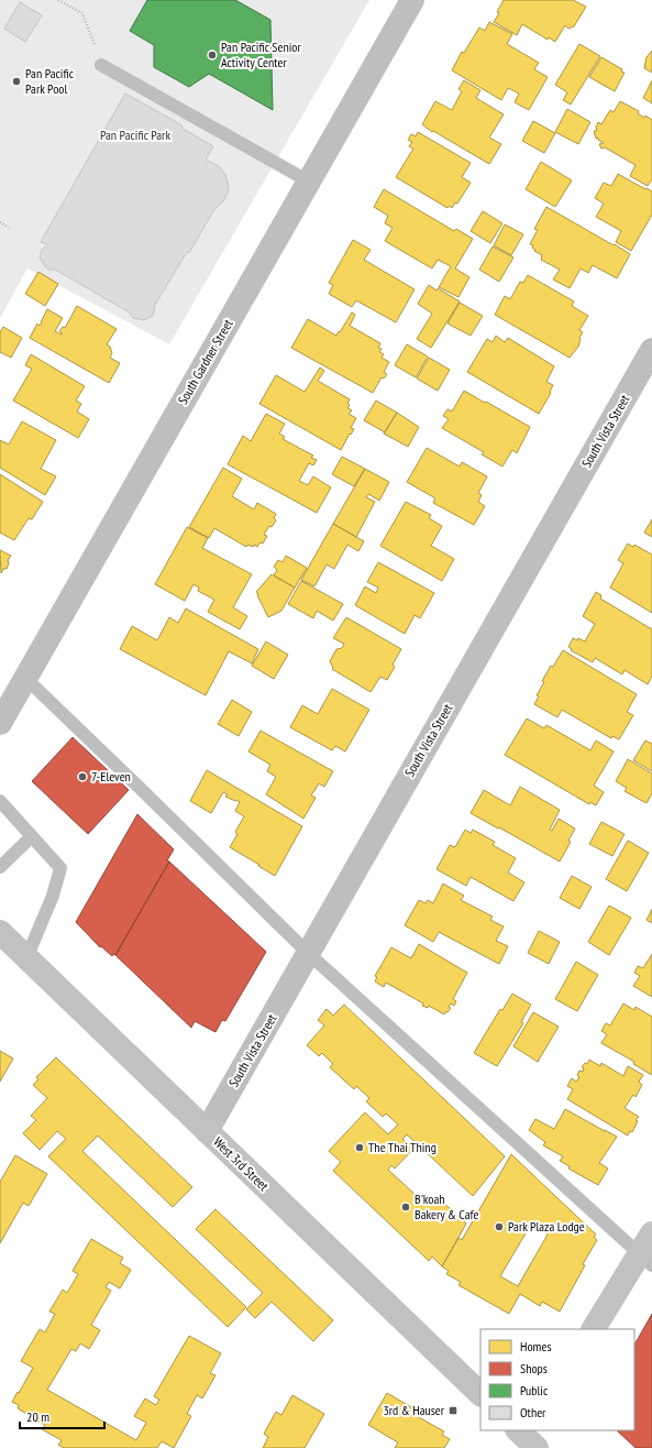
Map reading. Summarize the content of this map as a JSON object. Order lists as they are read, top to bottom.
{
  "streets": {
    "main road": ["West 3rd Street"],
    "street": ["South Gardner Street", "South Vista Street"]
  },
  "crossings": [
    ["South Vista Street", "West 3rd Street"]
  ],
  "parks": ["Pan Pacific Park"],
  "places": {
    "other": [
      "Pan Pacific Senior Activity Center",
      "Pan Pacific Park Pool",
      "7-Eleven",
      "The Thai Thing",
      "B'koah Bakery & Cafe",
      "Park Plaza Lodge"
    ],
    "transit": ["3rd & Hauser"]
  },
  "legend": [
    "Homes",
    "Shops",
    "Public",
    "Other"
  ],
  "scale_bar": "20 m"
}
